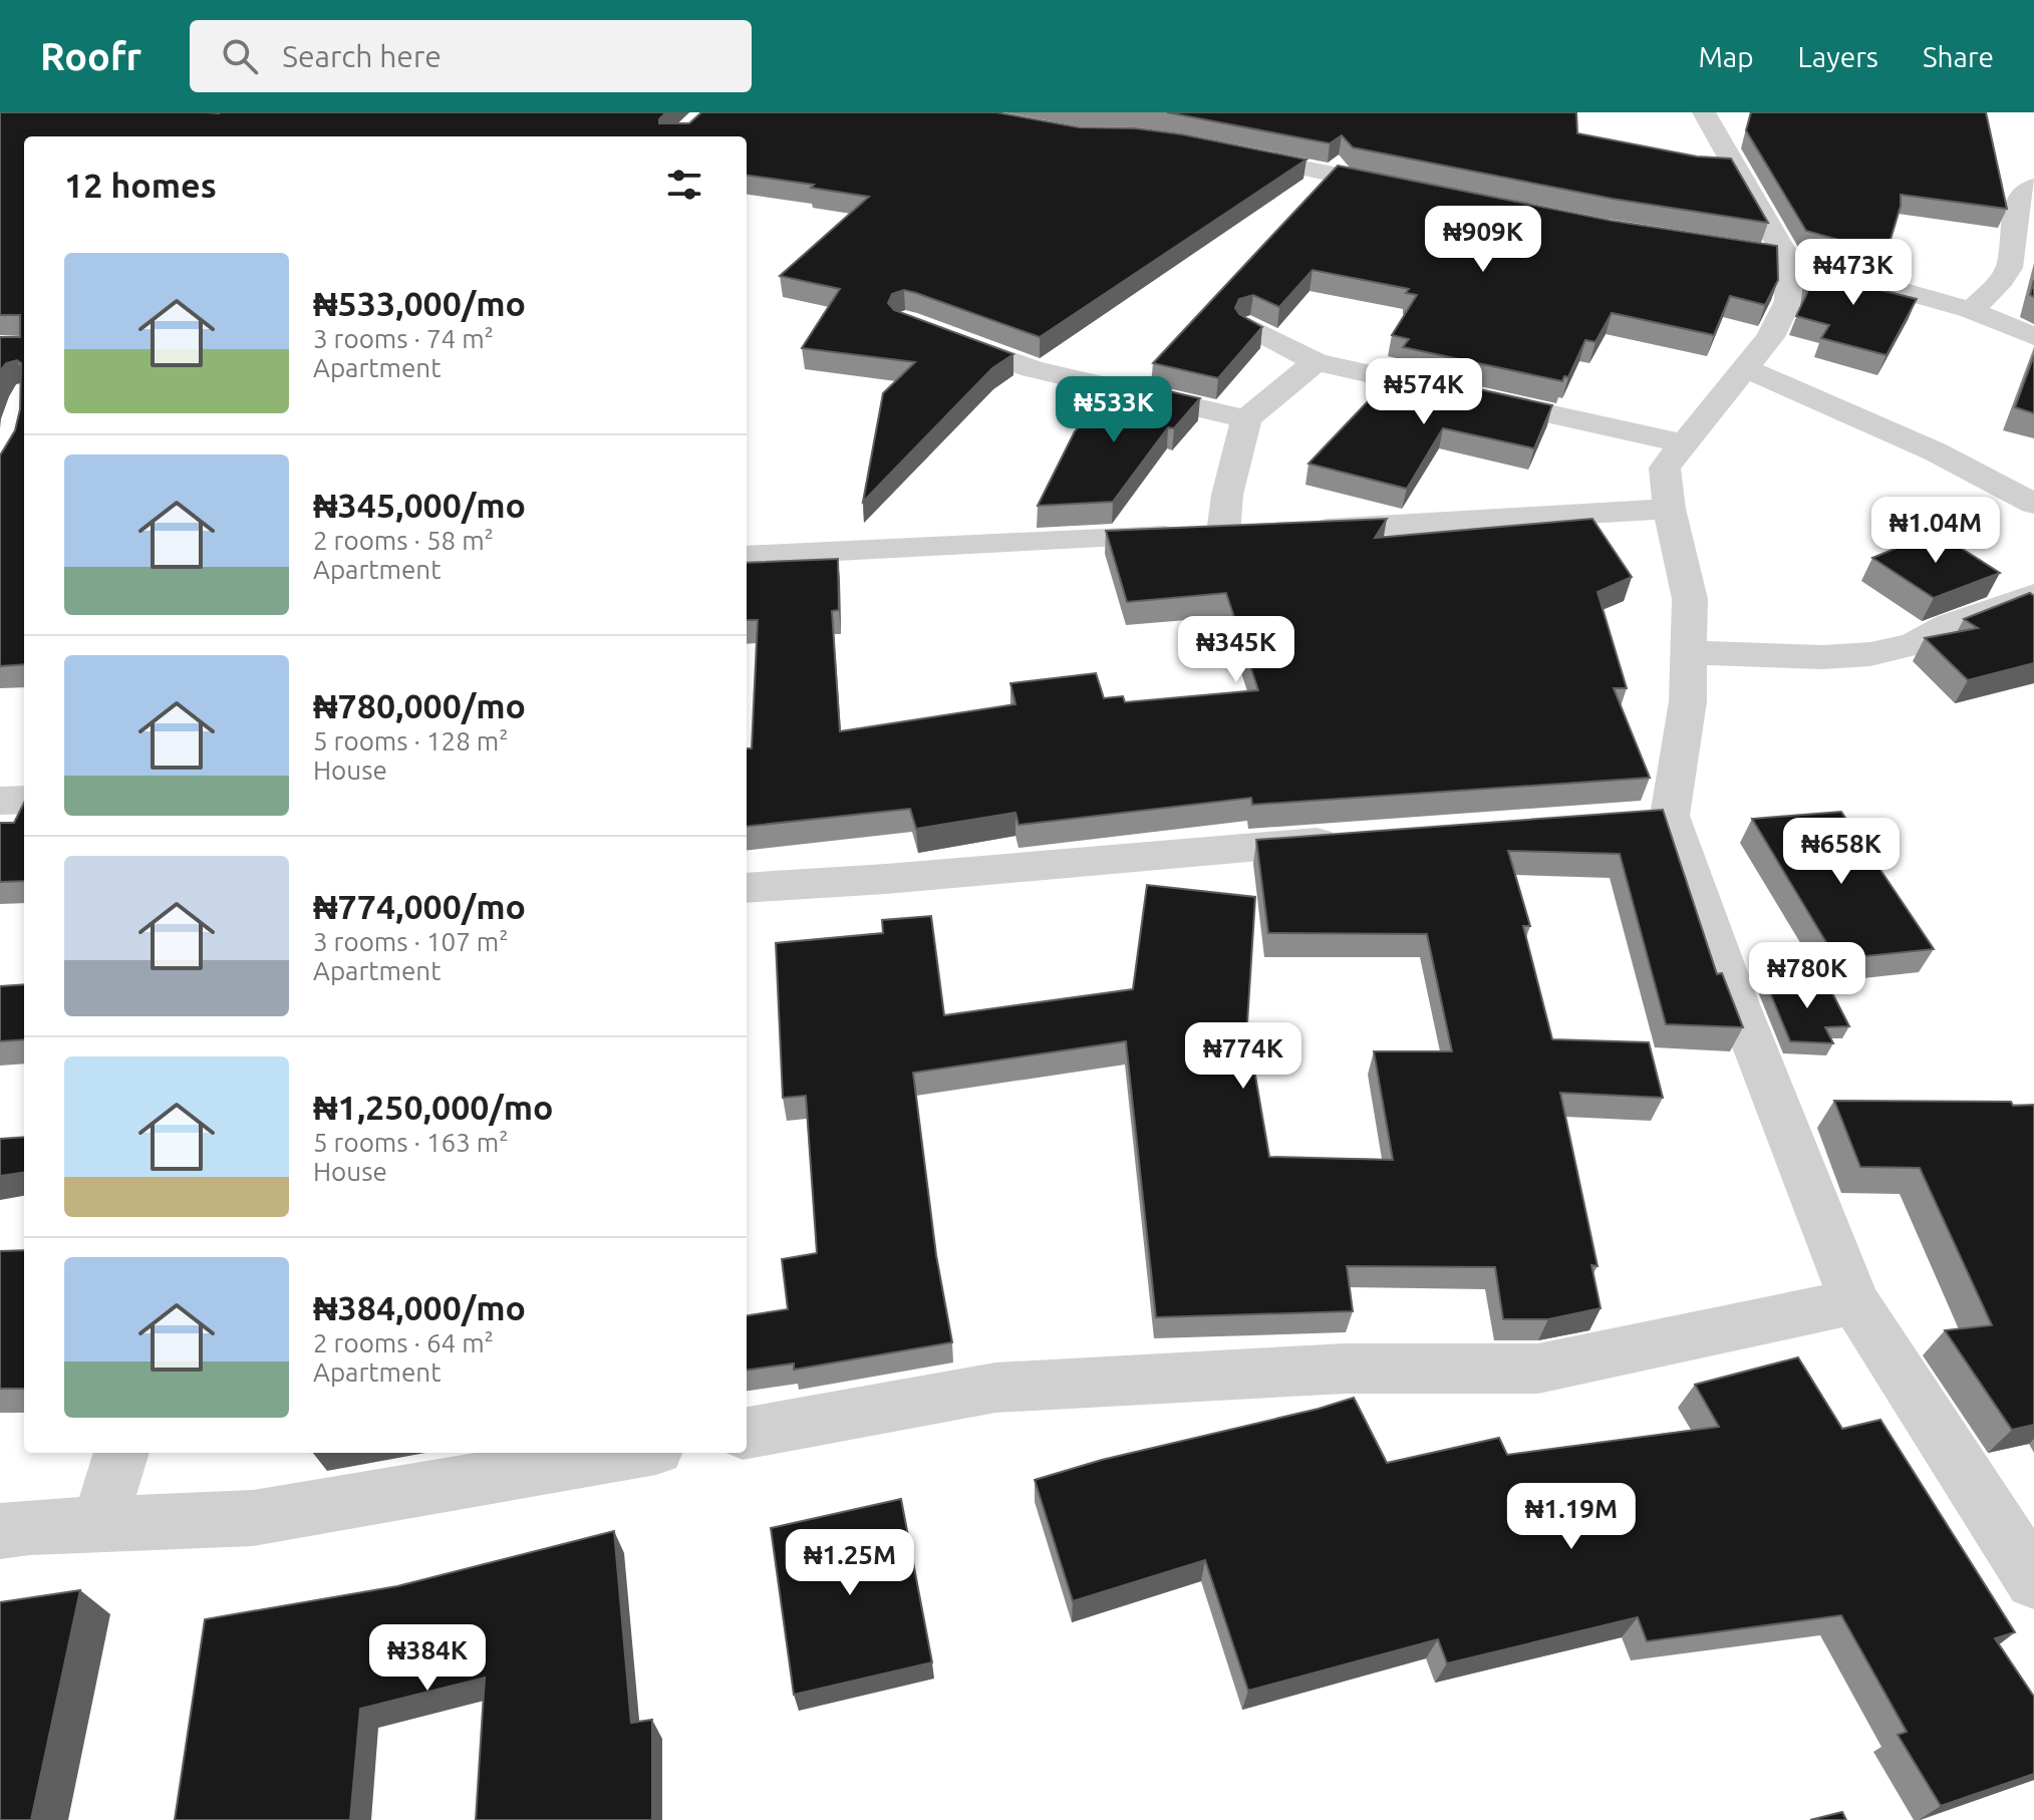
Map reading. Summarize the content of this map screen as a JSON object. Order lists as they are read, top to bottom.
{
  "page": {
    "header": "Roofr",
    "search": "Search here",
    "nav": ["Map", "Layers", "Share"],
    "heading": "12 homes",
    "price": [
      "₦909K",
      "₦473K",
      "₦574K",
      "₦533K",
      "₦1.04M",
      "₦345K",
      "₦658K",
      "₦780K",
      "₦774K",
      "₦1.19M",
      "₦1.25M",
      "₦384K"
    ],
    "list": [
      {
        "name": "₦533,000/mo",
        "note": "3 rooms · 74 m² · Apartment"
      },
      {
        "name": "₦345,000/mo",
        "note": "2 rooms · 58 m² · Apartment"
      },
      {
        "name": "₦780,000/mo",
        "note": "5 rooms · 128 m² · House"
      },
      {
        "name": "₦774,000/mo",
        "note": "3 rooms · 107 m² · Apartment"
      },
      {
        "name": "₦1,250,000/mo",
        "note": "5 rooms · 163 m² · House"
      },
      {
        "name": "₦384,000/mo",
        "note": "2 rooms · 64 m² · Apartment"
      }
    ]
  }
}
